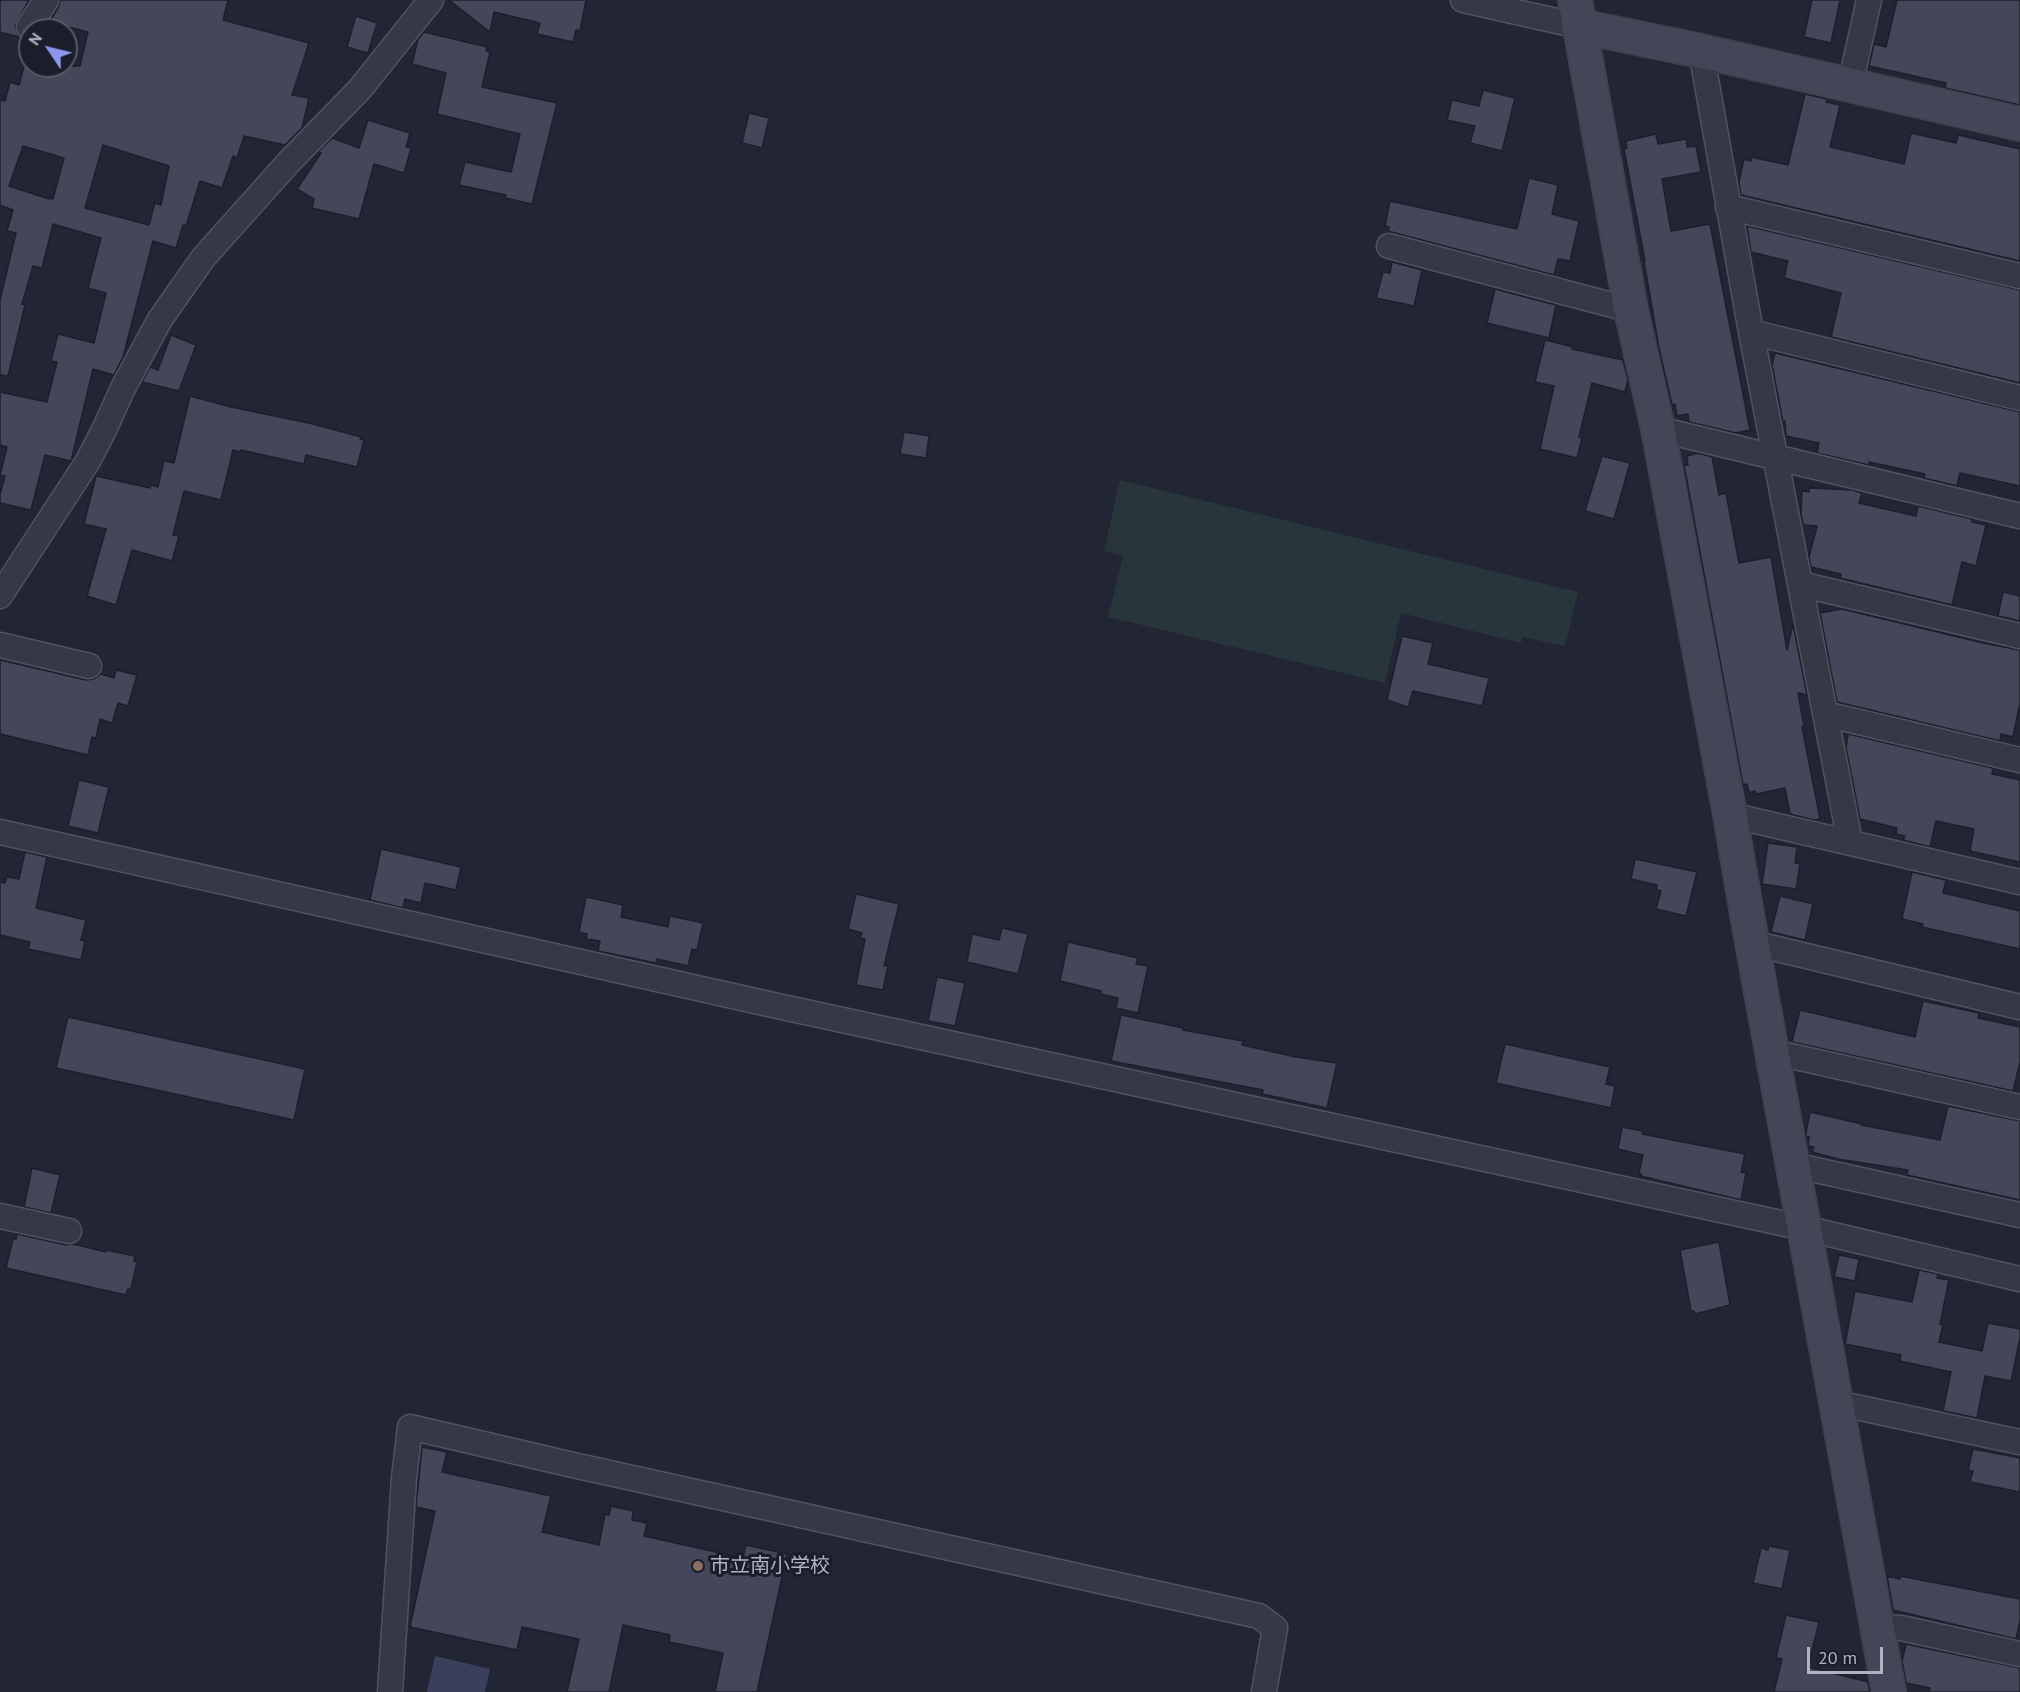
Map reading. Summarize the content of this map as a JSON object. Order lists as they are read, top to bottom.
{
  "places": ["市立南小学校"],
  "scale_bar": "20 m",
  "north": "top left"
}
